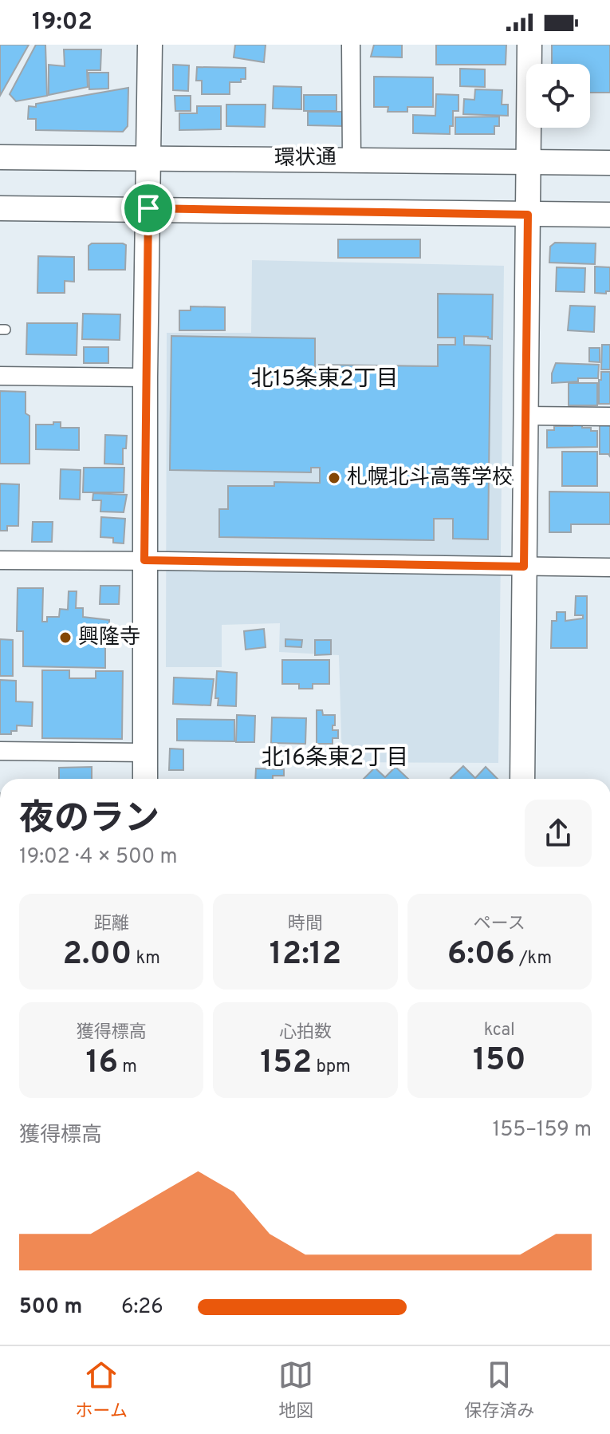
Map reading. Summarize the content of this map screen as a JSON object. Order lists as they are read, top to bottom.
{
  "streets": {
    "street": ["環状通"]
  },
  "districts": ["北15条東2丁目", "北16条東2丁目"],
  "places": ["札幌北斗高等学校", "興隆寺"],
  "page": {
    "status": "19:02",
    "heading": ["夜のラン", "19:02 · 4 × 500 m"],
    "stats": [
      ["距離", "2.00 km"],
      ["時間", "12:12"],
      ["ペース", "6:06 /km"],
      ["獲得標高", "16 m"],
      ["心拍数", "152 bpm"],
      ["kcal", "150"]
    ],
    "chart": ["獲得標高", "155–159 m"],
    "list": [
      {
        "name": "500 m",
        "note": "6:26"
      }
    ],
    "tabs": ["ホーム", "地図", "保存済み"]
  }
}
